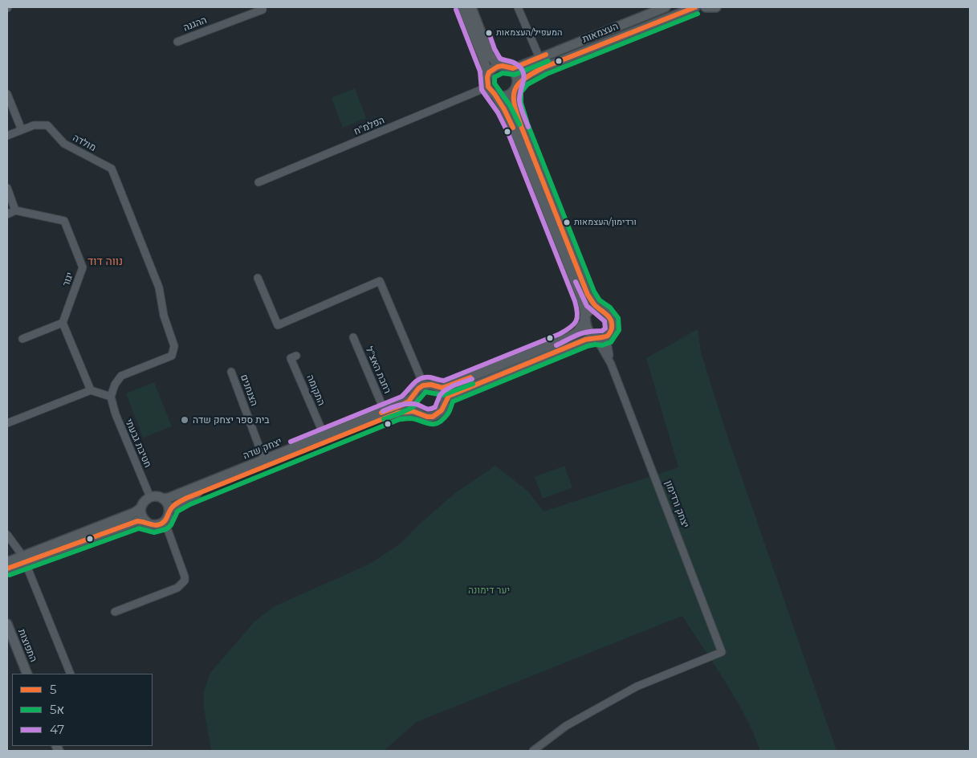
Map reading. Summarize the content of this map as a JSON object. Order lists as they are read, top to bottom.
{
  "streets": {
    "street": [
      "ההגנה",
      "העצמאות",
      "הפלמ\"ח",
      "מולדה",
      "יגור",
      "רחבת האצ\"ל",
      "הצנחנים",
      "התקומה",
      "חטיבת גבעתי",
      "יצחק שדה",
      "יצחק ורדימון",
      "התפוצות"
    ]
  },
  "crossings": [
    ["העצמאות", "הפלמ\"ח"],
    ["מולדה", "חטיבת גבעתי"],
    ["רחבת האצ\"ל", "יצחק שדה"],
    ["הצנחנים", "יצחק שדה"],
    ["התקומה", "יצחק שדה"],
    ["חטיבת גבעתי", "יצחק שדה"]
  ],
  "districts": ["נווה דוד"],
  "parks": ["יער דימונה"],
  "places": ["המעפיל/העצמאות", "ורדימון/העצמאות", "בית ספר יצחק שדה"],
  "lines": ["transit line 5", "transit line 47", "transit line 5א"],
  "legend": ["5", "5א", "47"]
}
